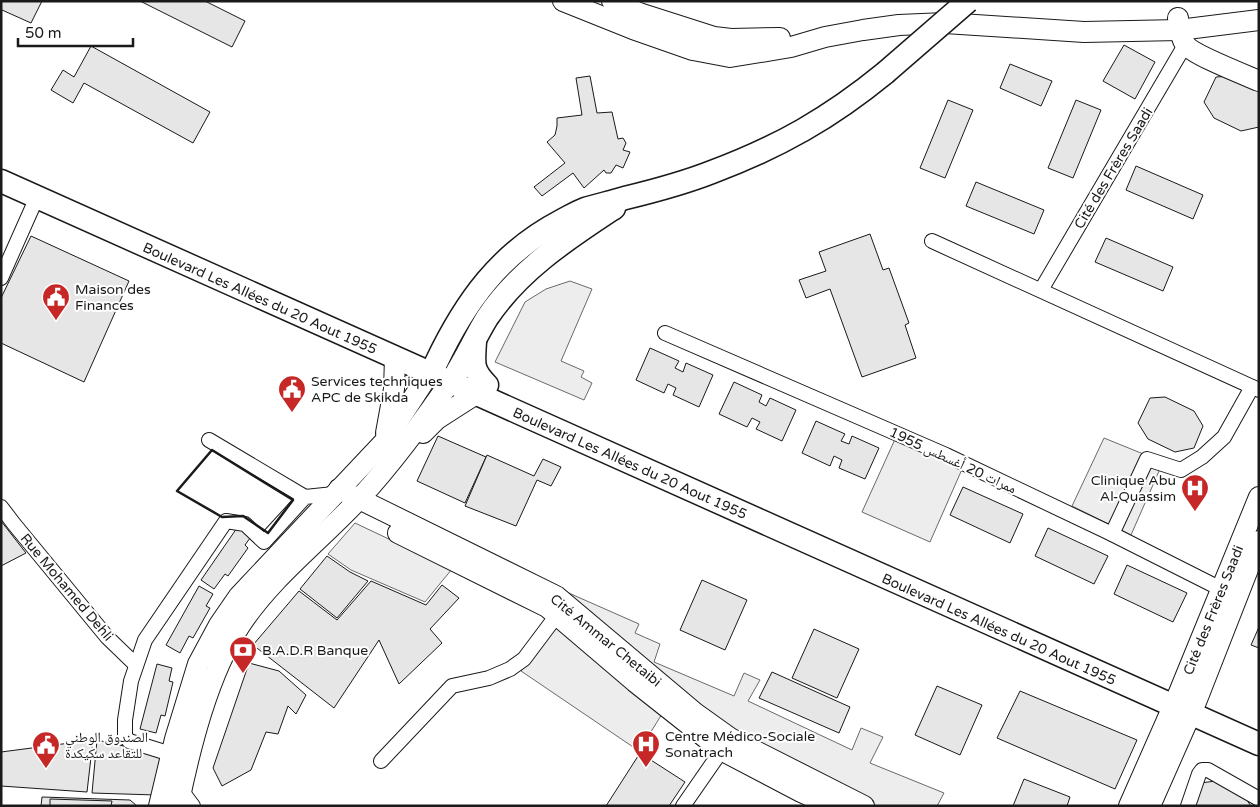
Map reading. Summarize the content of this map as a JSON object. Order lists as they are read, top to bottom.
{
  "streets": {
    "main road": ["Cité des Frères Saadi", "Boulevard Les Allées du 20 Aout 1955", "Cité Ammar Chetaibi"],
    "street": ["ممرات 20 أغسطس 1955", "Rue Mohamed Dehli"]
  },
  "crossings": [
    ["Cité des Frères Saadi", "Boulevard Les Allées du 20 Aout 1955"],
    ["Cité des Frères Saadi", "ممرات 20 أغسطس 1955"]
  ],
  "places": {
    "public building": ["Maison des Finances", "Services techniques APC de Skikda", "الصندوق الوطني للتقاعد سكيكدة"],
    "hospital": ["Clinique Abu Al-Quassim", "Centre Médico-Sociale Sonatrach"],
    "bank": ["B.A.D.R Banque"]
  },
  "scale_bar": "50 m"
}
